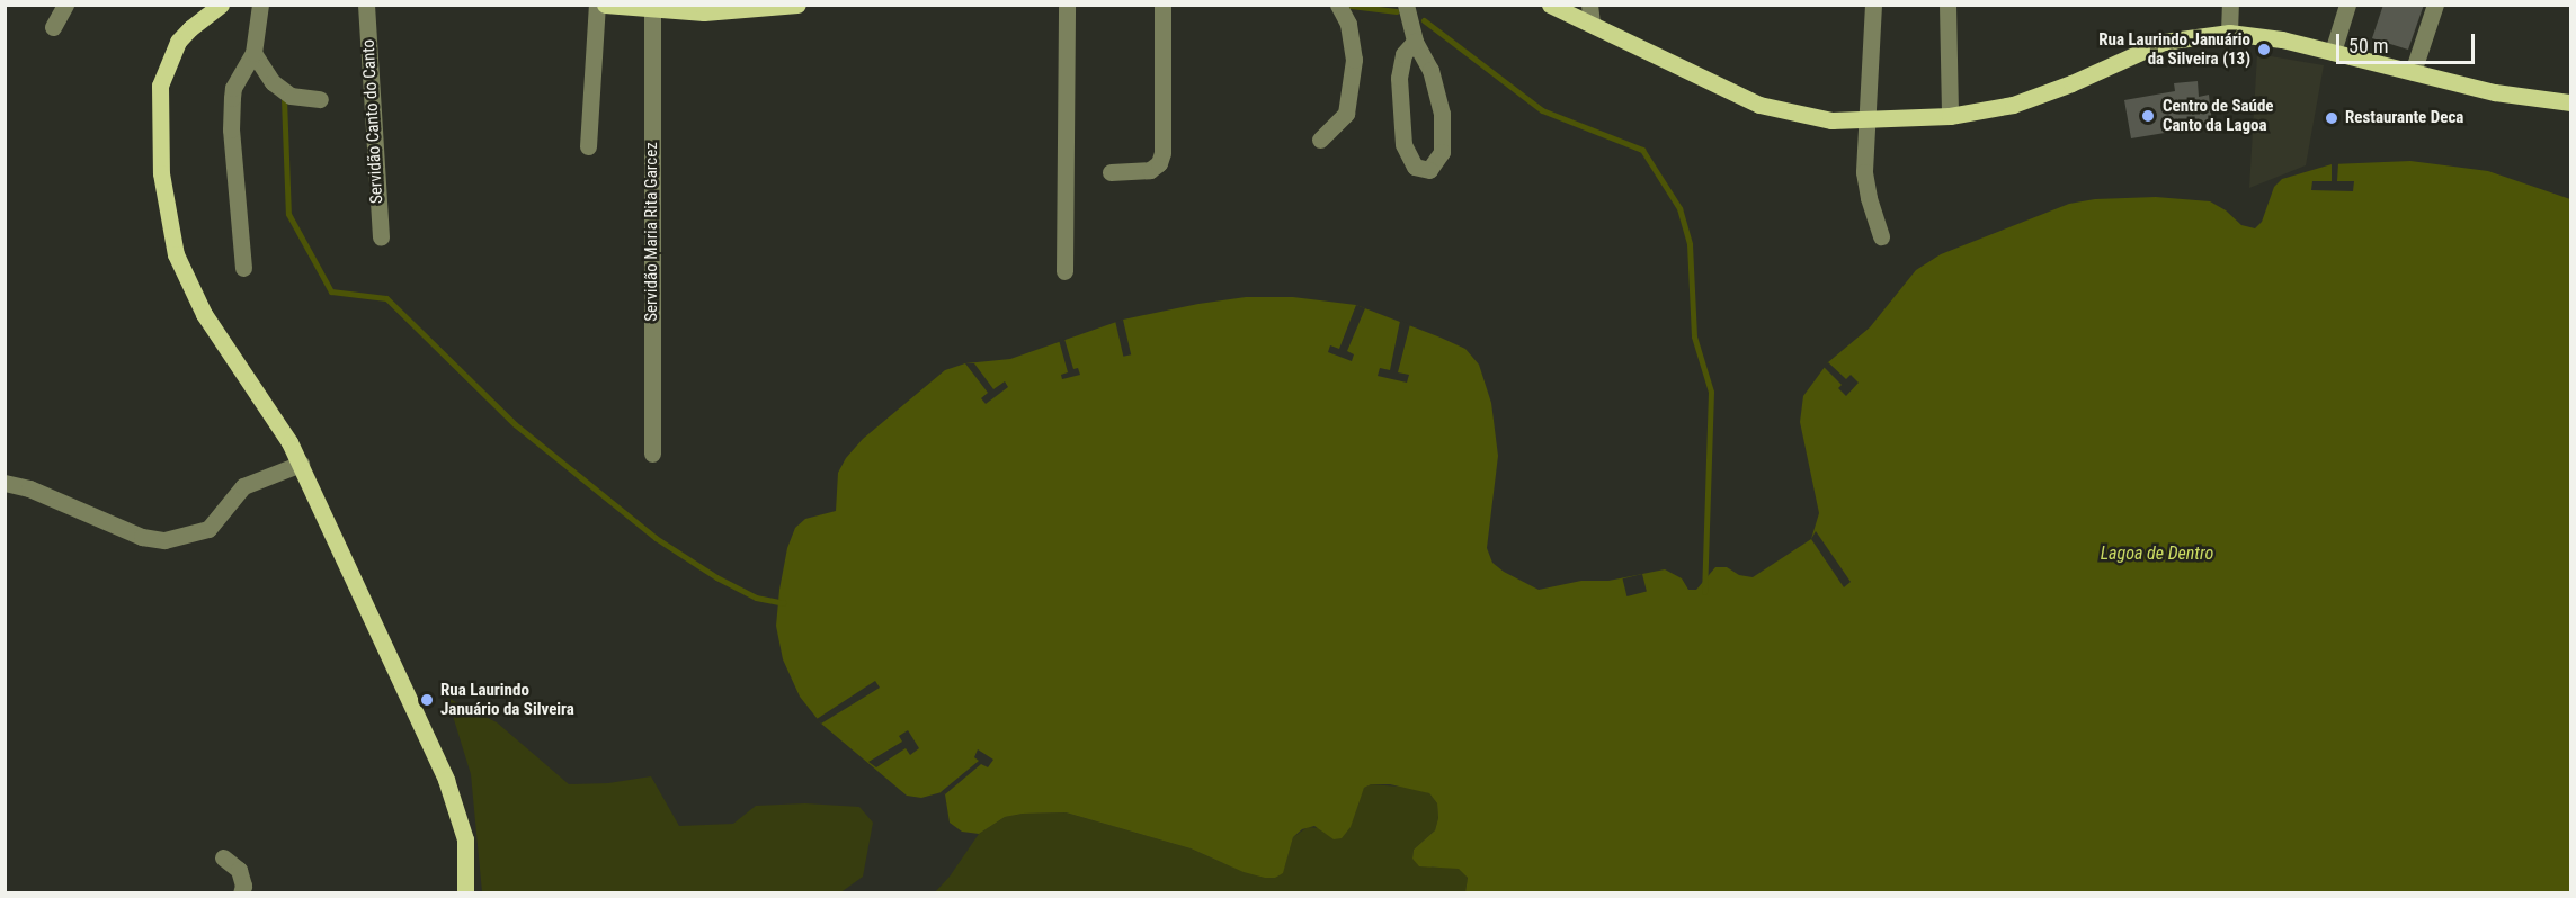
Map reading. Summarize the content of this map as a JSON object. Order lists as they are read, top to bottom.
{
  "streets": {
    "street": ["Servidão Canto do Canto", "Servidão Maria Rita Garcez"]
  },
  "water": ["Lagoa de Dentro"],
  "places": [
    "Rua Laurindo Januário da Silveira (13)",
    "Centro de Saúde Canto da Lagoa",
    "Restaurante Deca",
    "Rua Laurindo Januário da Silveira"
  ],
  "scale_bar": "50 m"
}
